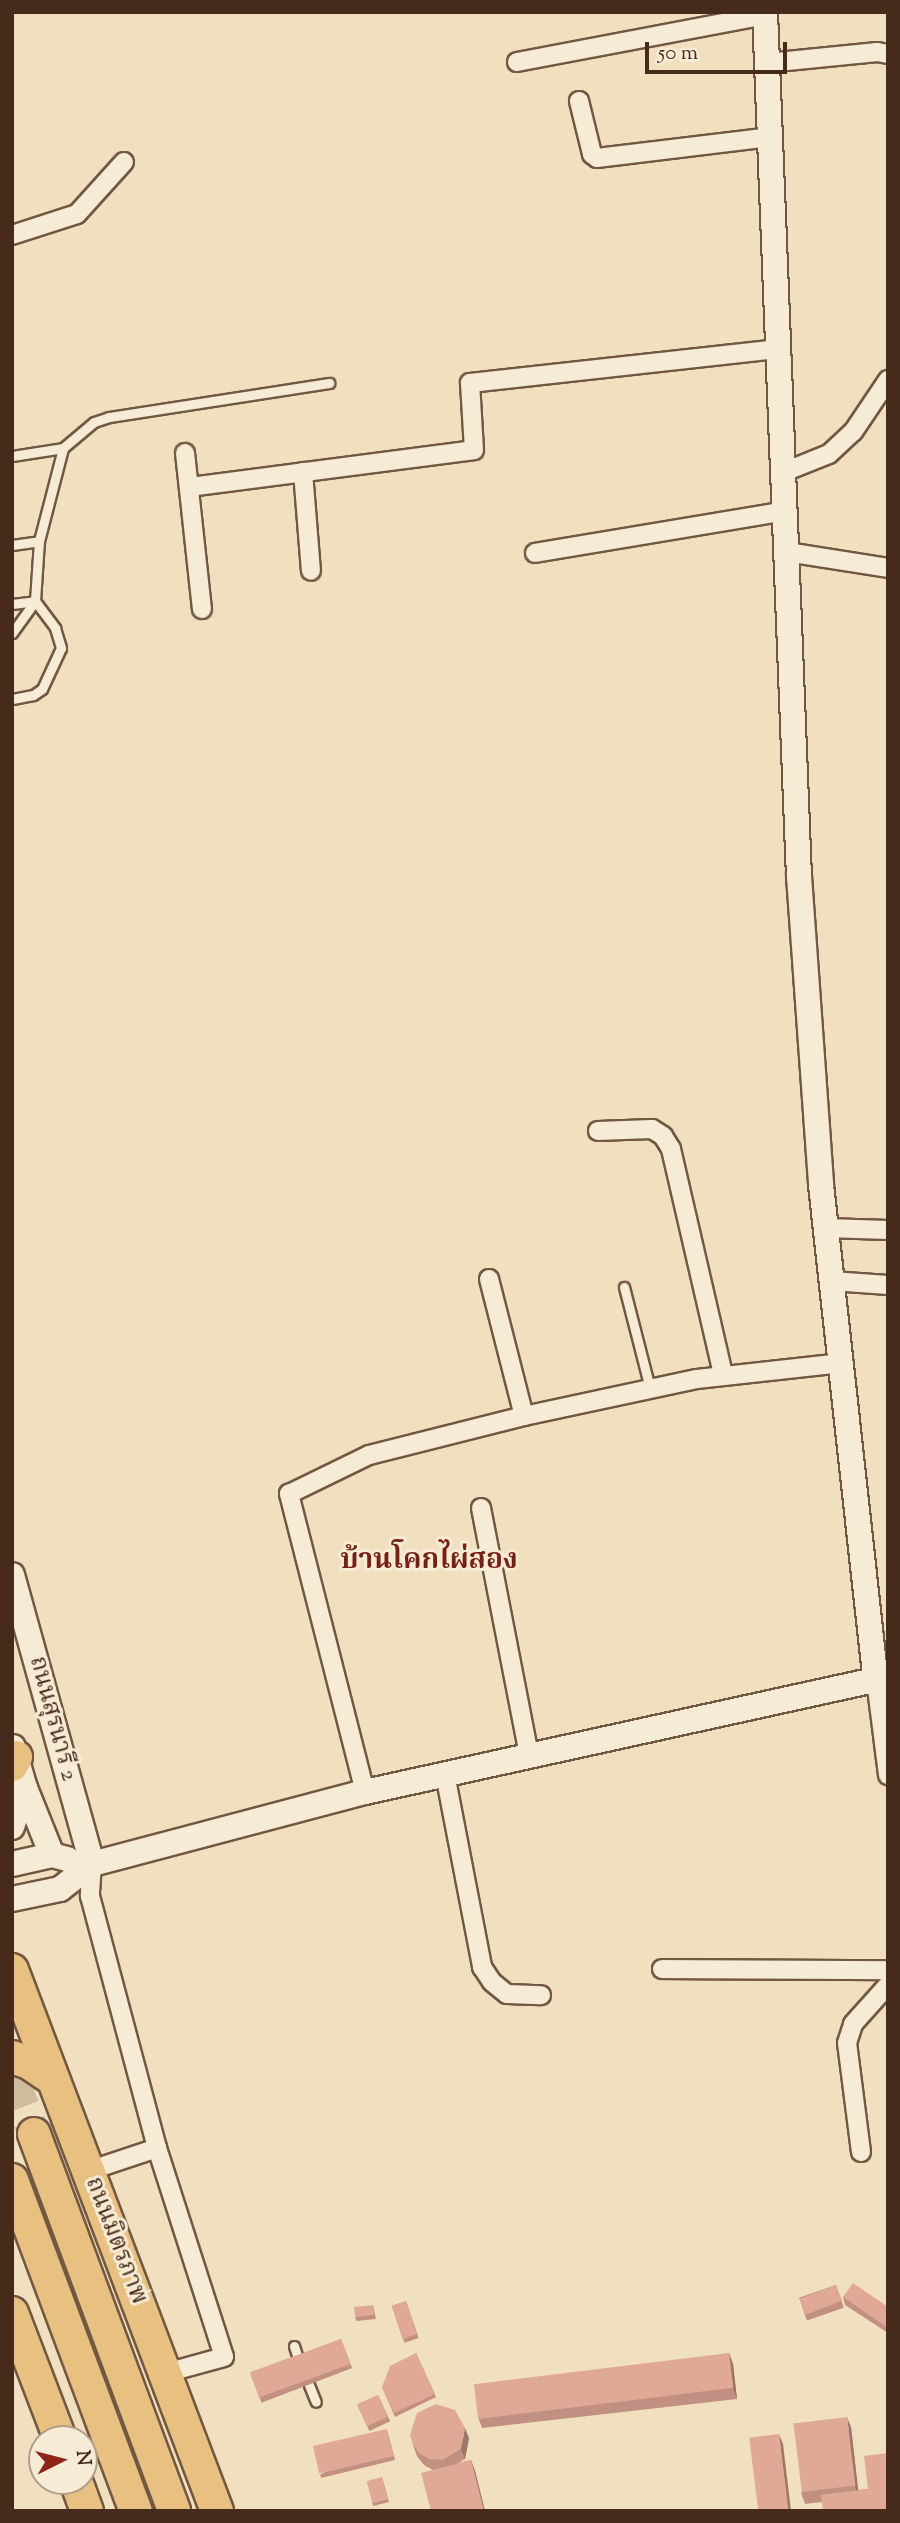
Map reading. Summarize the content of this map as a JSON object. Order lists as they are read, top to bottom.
{
  "streets": {
    "highway": ["ถนนมิตรภาพ"],
    "street": ["ถนนสุรนารี 2"]
  },
  "districts": ["บ้านโคกไผ่สอง"],
  "scale_bar": "50 m",
  "north": "right"
}
